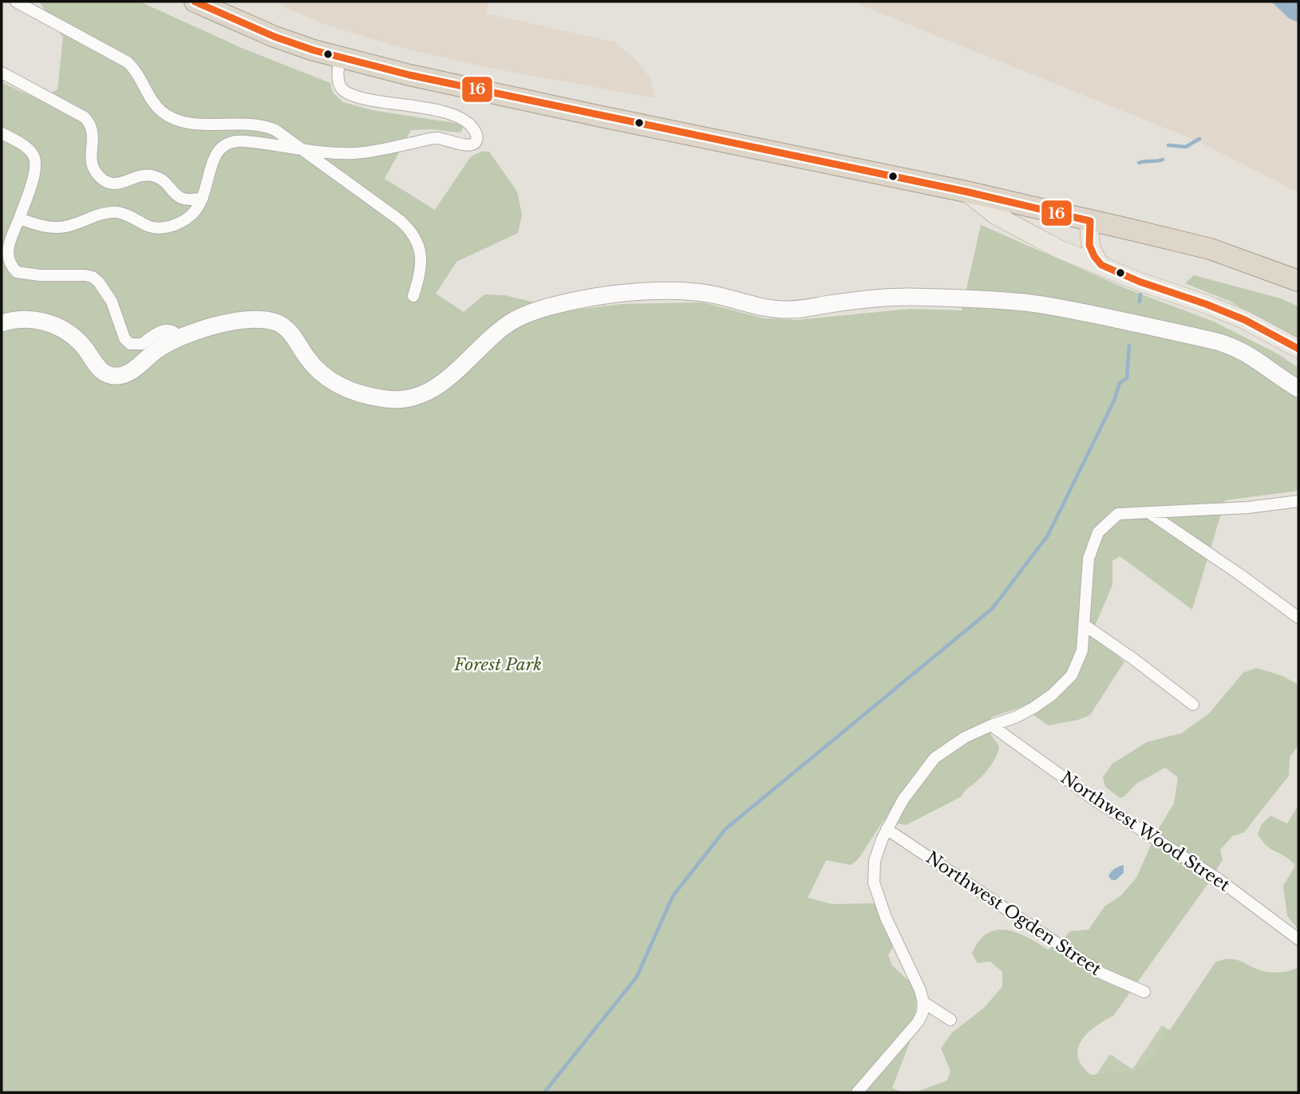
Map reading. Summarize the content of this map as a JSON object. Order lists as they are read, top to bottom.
{
  "streets": {
    "street": ["Northwest Wood Street", "Northwest Ogden Street"]
  },
  "parks": ["Forest Park"],
  "lines": ["transit line 16"]
}
